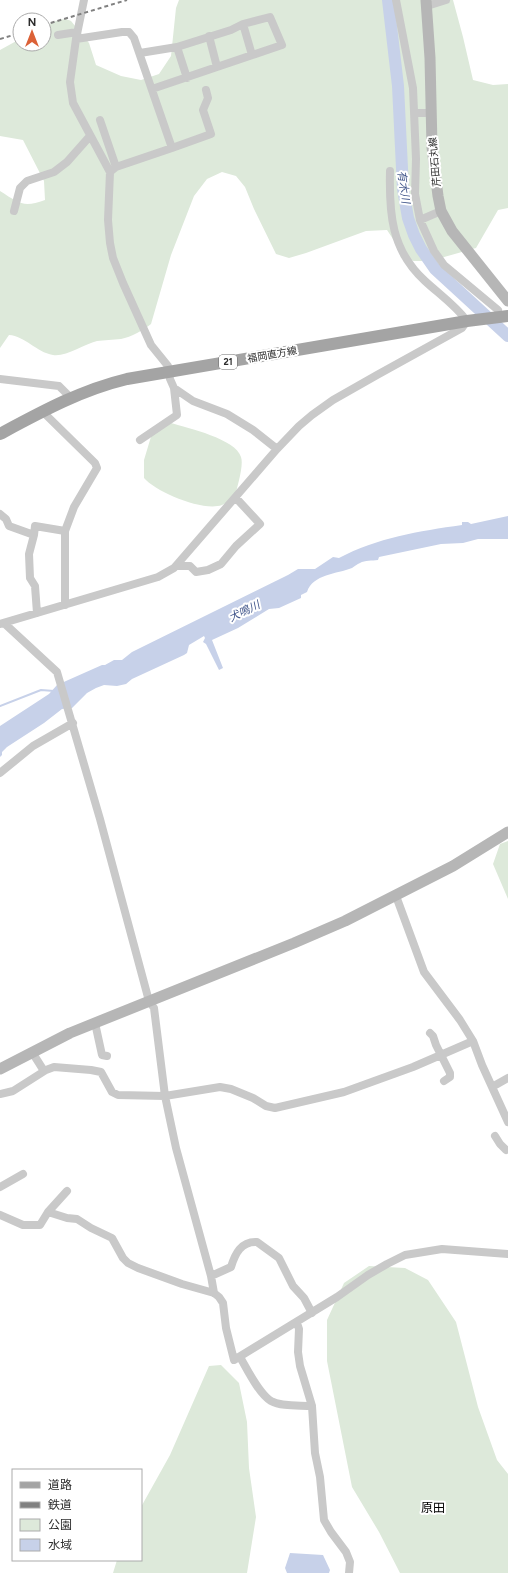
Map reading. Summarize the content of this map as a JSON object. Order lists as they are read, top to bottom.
{
  "streets": {
    "main road": ["福岡直方線", "21"],
    "street": ["芹田石丸線"]
  },
  "districts": ["原田"],
  "water": ["有木川", "犬鳴川"],
  "legend": [
    "道路",
    "鉄道",
    "公園",
    "水域"
  ],
  "north": "top"
}
